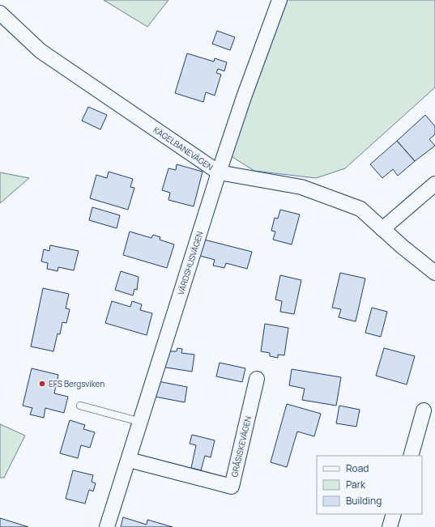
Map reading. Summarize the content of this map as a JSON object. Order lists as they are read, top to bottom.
{
  "streets": {
    "street": ["KÄGELBANEVÄGEN", "VÄRDSHUSVÄGEN", "GRÅSISKEVÄGEN"]
  },
  "crossings": [
    ["KÄGELBANEVÄGEN", "VÄRDSHUSVÄGEN"],
    ["VÄRDSHUSVÄGEN", "GRÅSISKEVÄGEN"]
  ],
  "places": ["EFS Bergsviken"],
  "legend": ["Road", "Park", "Building"]
}
